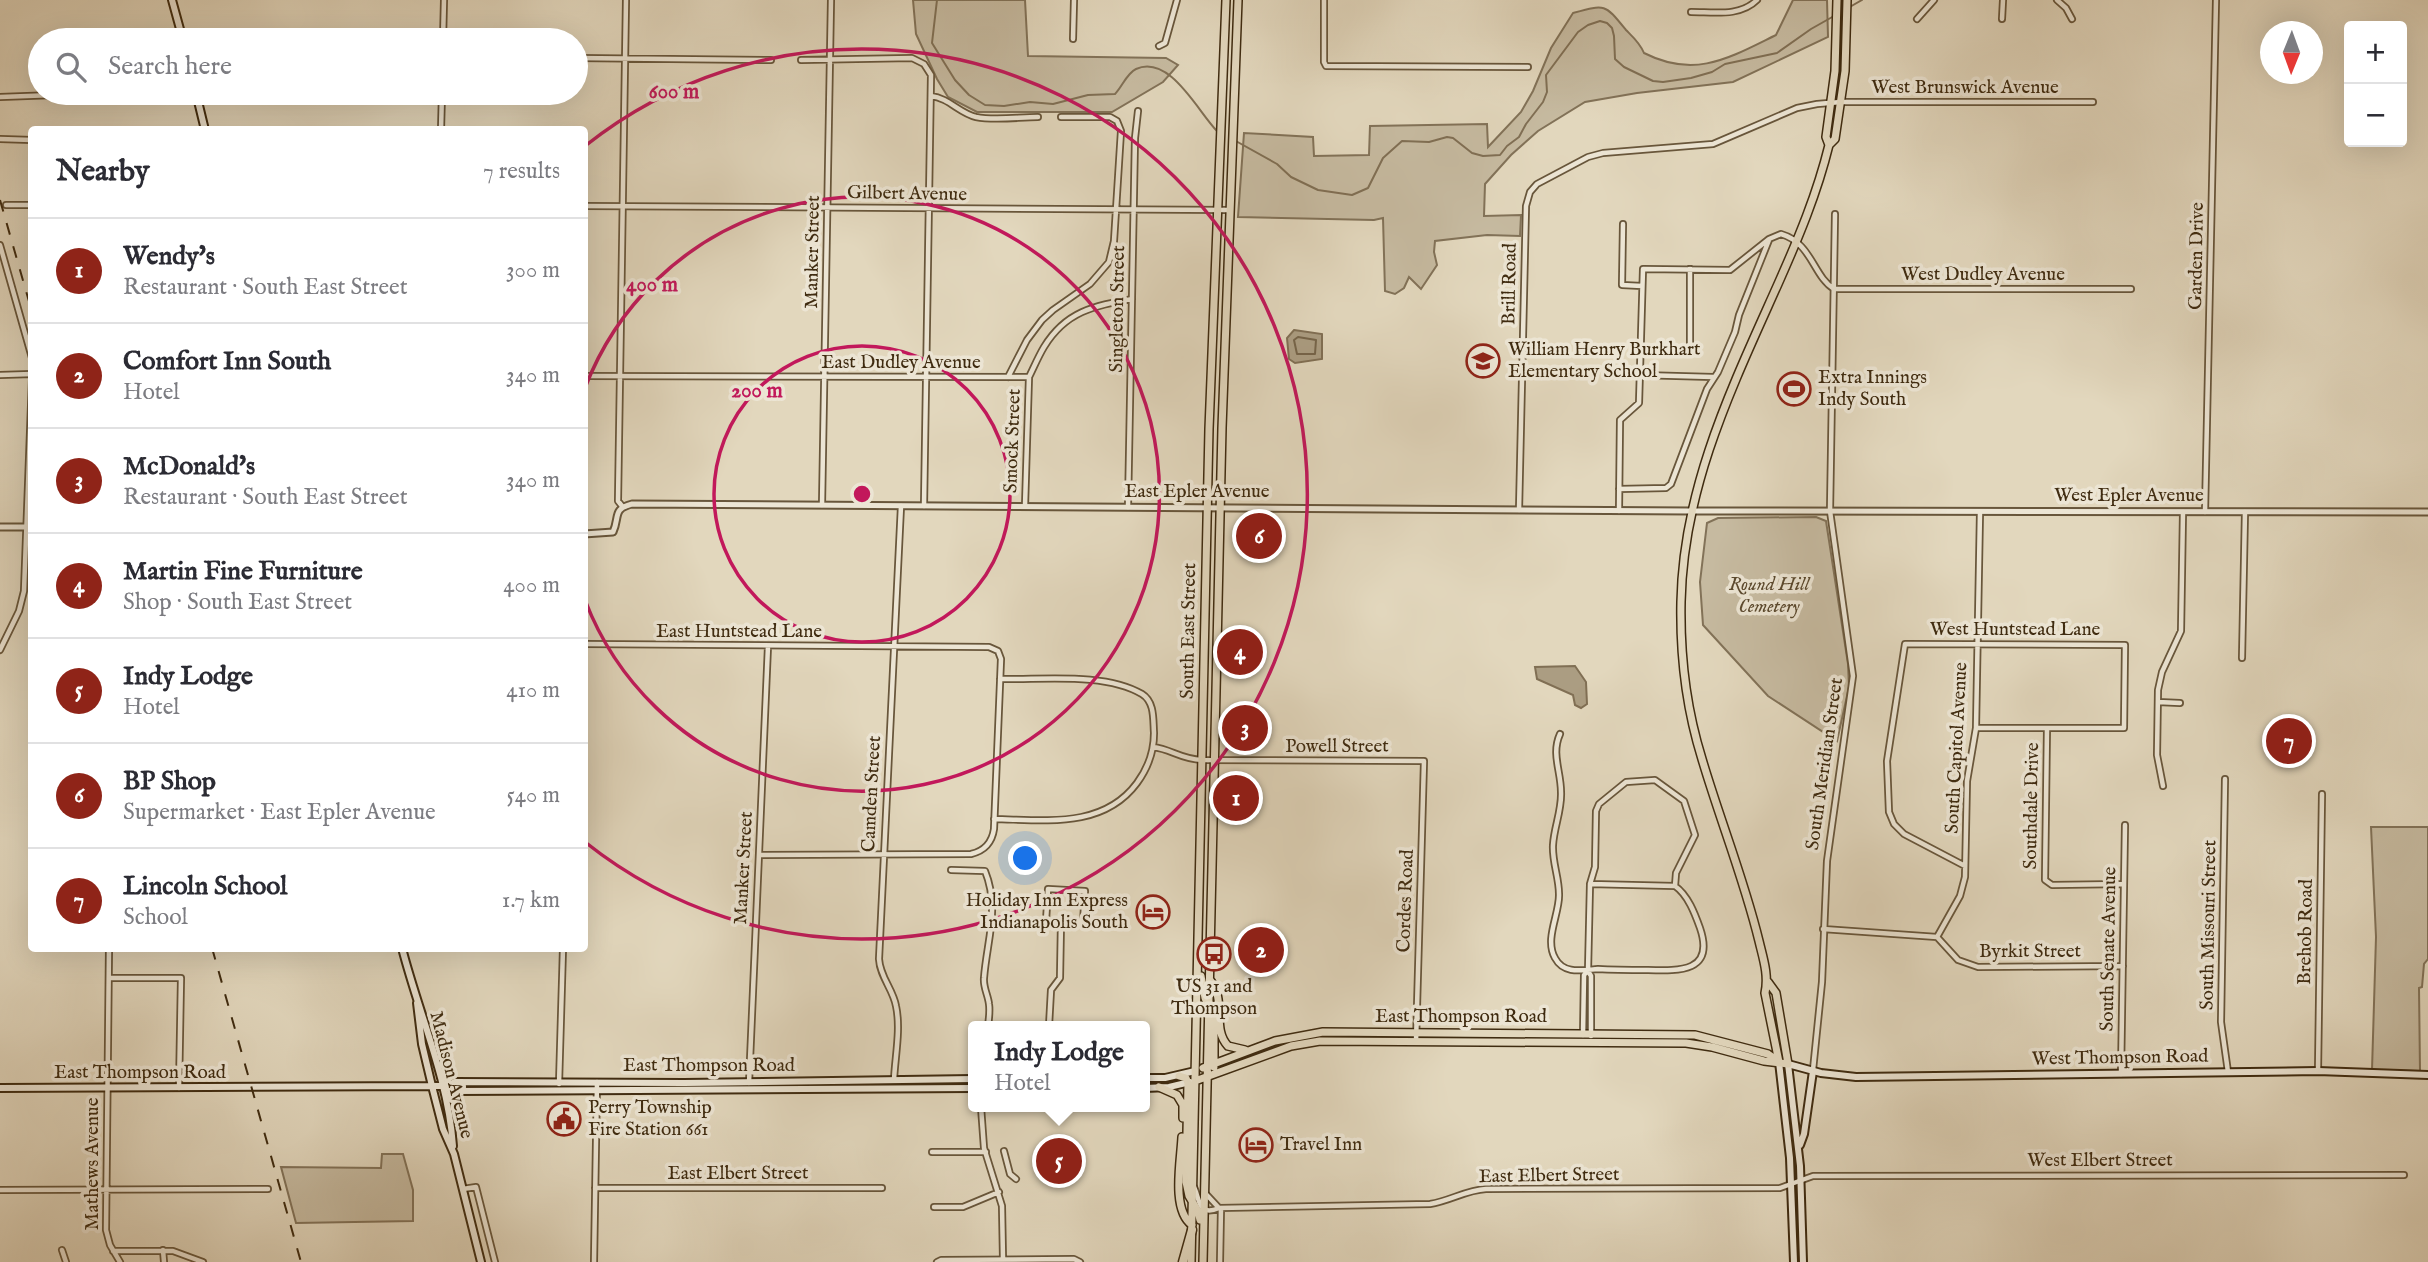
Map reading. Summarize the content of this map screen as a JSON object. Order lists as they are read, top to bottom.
{
  "streets": {
    "main road": [
      "South East Street",
      "South Meridian Street",
      "East Thompson Road",
      "West Thompson Road",
      "Madison Avenue"
    ],
    "street": [
      "West Brunswick Avenue",
      "Gilbert Avenue",
      "Manker Street",
      "Garden Drive",
      "West Dudley Avenue",
      "Brill Road",
      "Singleton Street",
      "East Dudley Avenue",
      "Smock Street",
      "East Epler Avenue",
      "West Epler Avenue",
      "West Huntstead Lane",
      "East Huntstead Lane",
      "Powell Street",
      "South Capitol Avenue",
      "Camden Street",
      "Southdale Drive",
      "Cordes Road",
      "South Missouri Street",
      "Brehob Road",
      "South Senate Avenue",
      "Byrkit Street",
      "West Elbert Street",
      "Mathews Avenue",
      "East Elbert Street"
    ]
  },
  "crossings": [
    ["West Brunswick Avenue", "Brill Road"],
    ["West Brunswick Avenue", "South Meridian Street"],
    ["Gilbert Avenue", "Manker Street"],
    ["Gilbert Avenue", "Singleton Street"],
    ["Gilbert Avenue", "East Dudley Avenue"],
    ["Gilbert Avenue", "South East Street"],
    ["Manker Street", "East Dudley Avenue"],
    ["Manker Street", "East Epler Avenue"],
    ["Manker Street", "East Huntstead Lane"],
    ["Manker Street", "East Thompson Road"],
    ["Garden Drive", "West Epler Avenue"],
    ["West Dudley Avenue", "South Meridian Street"],
    ["Brill Road", "East Epler Avenue"],
    ["Singleton Street", "East Epler Avenue"],
    ["East Dudley Avenue", "Smock Street"],
    ["Smock Street", "East Epler Avenue"],
    ["East Epler Avenue", "West Epler Avenue"],
    ["East Epler Avenue", "South East Street"],
    ["East Epler Avenue", "South Meridian Street"],
    ["East Epler Avenue", "Camden Street"],
    ["West Epler Avenue", "South Capitol Avenue"],
    ["West Epler Avenue", "South Meridian Street"],
    ["West Huntstead Lane", "South Capitol Avenue"],
    ["West Huntstead Lane", "Southdale Drive"],
    ["South East Street", "Powell Street"],
    ["South East Street", "East Thompson Road"],
    ["South East Street", "East Elbert Street"],
    ["East Huntstead Lane", "Camden Street"],
    ["Powell Street", "Cordes Road"],
    ["South Capitol Avenue", "Byrkit Street"],
    ["South Meridian Street", "East Thompson Road"],
    ["South Meridian Street", "West Thompson Road"],
    ["South Meridian Street", "West Elbert Street"],
    ["South Meridian Street", "East Elbert Street"],
    ["Camden Street", "East Thompson Road"],
    ["Southdale Drive", "South Senate Avenue"],
    ["Cordes Road", "East Thompson Road"],
    ["South Missouri Street", "West Thompson Road"],
    ["Brehob Road", "West Thompson Road"],
    ["South Senate Avenue", "Byrkit Street"],
    ["South Senate Avenue", "West Thompson Road"],
    ["East Thompson Road", "West Thompson Road"],
    ["East Thompson Road", "Madison Avenue"],
    ["East Thompson Road", "Mathews Avenue"],
    ["West Elbert Street", "East Elbert Street"]
  ],
  "parks": ["Round Hill Cemetery"],
  "places": {
    "school or university": ["William Henry Burkhart Elementary School"],
    "sports": ["Extra Innings Indy South"],
    "hotel": ["Holiday Inn Express Indianapolis South", "Travel Inn"],
    "bus stop": ["US 31 and Thompson"],
    "public building": ["Perry Township Fire Station 661"]
  },
  "north": "bottom",
  "page": {
    "map_buttons": ["+", "−"],
    "search": "Search here",
    "heading": ["Nearby", "7 results"],
    "list": [
      {
        "mark": "1",
        "name": "Wendy's",
        "note": "Restaurant · South East Street",
        "value": "300 m"
      },
      {
        "mark": "2",
        "name": "Comfort Inn South",
        "note": "Hotel",
        "value": "340 m"
      },
      {
        "mark": "3",
        "name": "McDonald's",
        "note": "Restaurant · South East Street",
        "value": "340 m"
      },
      {
        "mark": "4",
        "name": "Martin Fine Furniture",
        "note": "Shop · South East Street",
        "value": "400 m"
      },
      {
        "mark": "5",
        "name": "Indy Lodge",
        "note": "Hotel",
        "value": "410 m"
      },
      {
        "mark": "6",
        "name": "BP Shop",
        "note": "Supermarket · East Epler Avenue",
        "value": "540 m"
      },
      {
        "mark": "7",
        "name": "Lincoln School",
        "note": "School",
        "value": "1.7 km"
      }
    ],
    "pins": [
      "6",
      "4",
      "3",
      "7",
      "1",
      "2",
      "5"
    ],
    "popup": ["Indy Lodge", "Hotel"]
  },
  "rings": ["600 m", "400 m", "200 m"]
}
